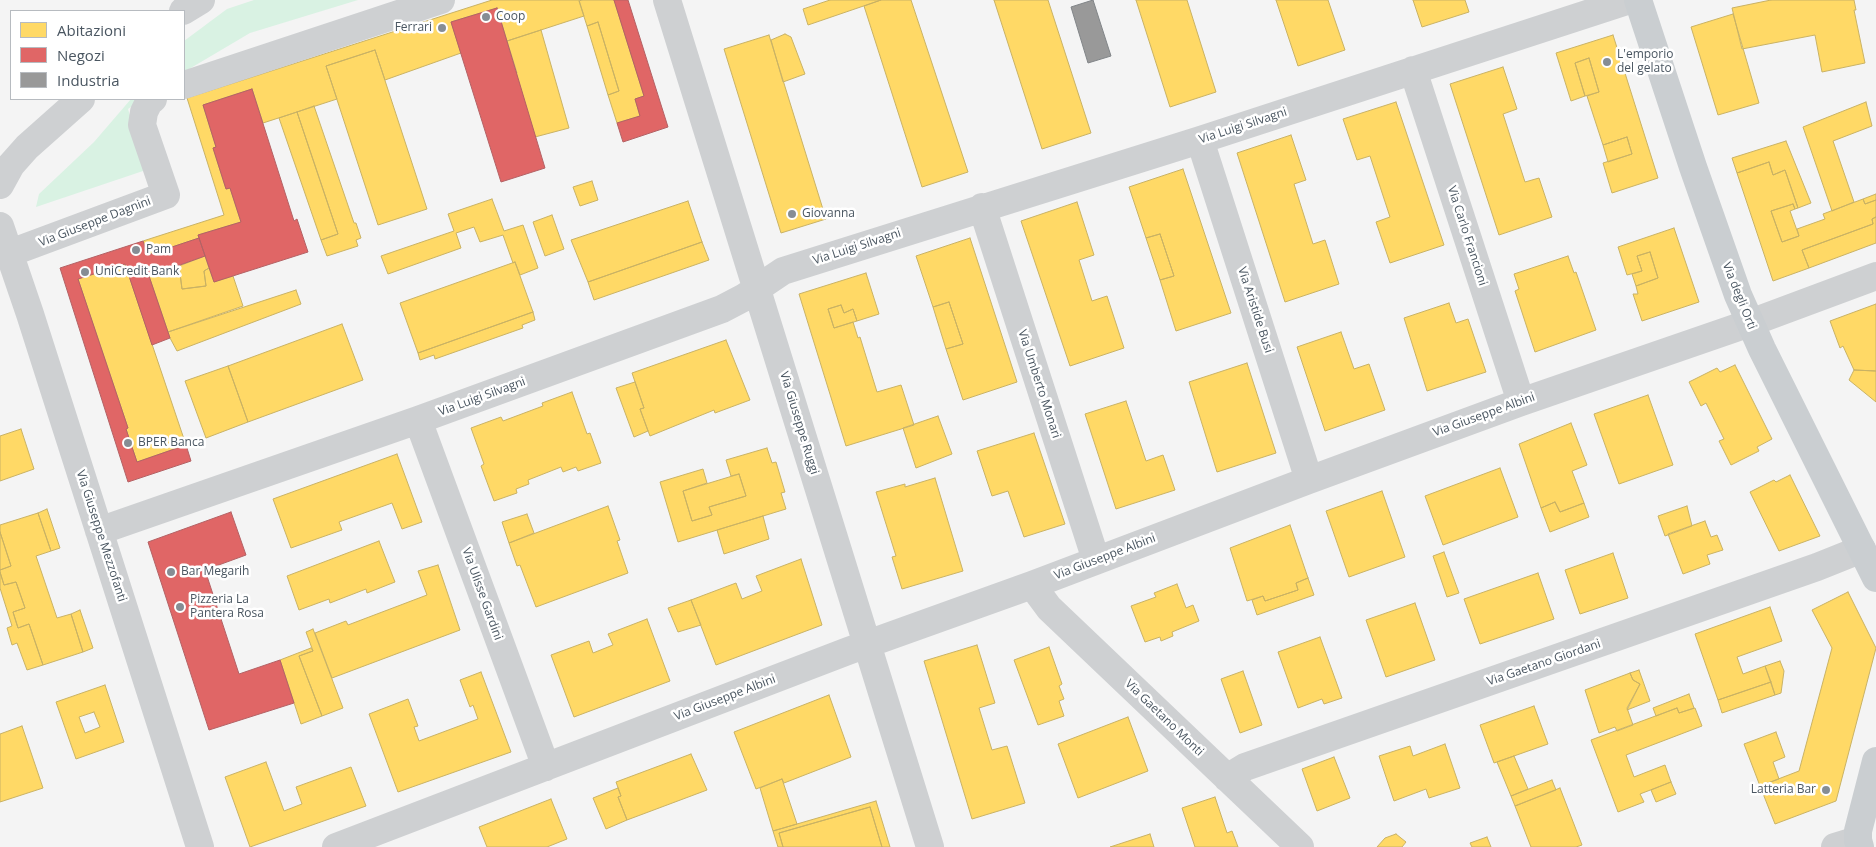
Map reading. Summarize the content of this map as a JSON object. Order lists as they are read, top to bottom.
{
  "streets": {
    "main road": ["Via degli Orti"],
    "street": [
      "Via Luigi Silvagni",
      "Via Giuseppe Dagnini",
      "Via Carlo Francioni",
      "Via Aristide Busi",
      "Via Umberto Monari",
      "Via Giuseppe Albini",
      "Via Giuseppe Ruggi",
      "Via Giuseppe Mezzofanti",
      "Via Ulisse Gardini",
      "Via Gaetano Giordani",
      "Via Gaetano Monti"
    ]
  },
  "crossings": [
    ["Via Luigi Silvagni", "Via Carlo Francioni"],
    ["Via Luigi Silvagni", "Via Aristide Busi"],
    ["Via Luigi Silvagni", "Via Umberto Monari"],
    ["Via Luigi Silvagni", "Via Giuseppe Ruggi"],
    ["Via Luigi Silvagni", "Via Giuseppe Mezzofanti"],
    ["Via Luigi Silvagni", "Via Ulisse Gardini"],
    ["Via Giuseppe Dagnini", "Via Giuseppe Mezzofanti"],
    ["Via Carlo Francioni", "Via Giuseppe Albini"],
    ["Via degli Orti", "Via Giuseppe Albini"],
    ["Via degli Orti", "Via Gaetano Giordani"],
    ["Via Aristide Busi", "Via Giuseppe Albini"],
    ["Via Umberto Monari", "Via Giuseppe Albini"],
    ["Via Giuseppe Albini", "Via Giuseppe Ruggi"],
    ["Via Giuseppe Albini", "Via Ulisse Gardini"],
    ["Via Giuseppe Albini", "Via Gaetano Monti"],
    ["Via Gaetano Giordani", "Via Gaetano Monti"]
  ],
  "places": [
    "Coop",
    "Ferrari",
    "L'emporio del gelato",
    "Giovanna",
    "Pam",
    "UniCredit Bank",
    "BPER Banca",
    "Bar Megarih",
    "Pizzeria La Pantera Rosa",
    "Latteria Bar"
  ],
  "legend": ["Abitazioni", "Negozi", "Industria"]
}
